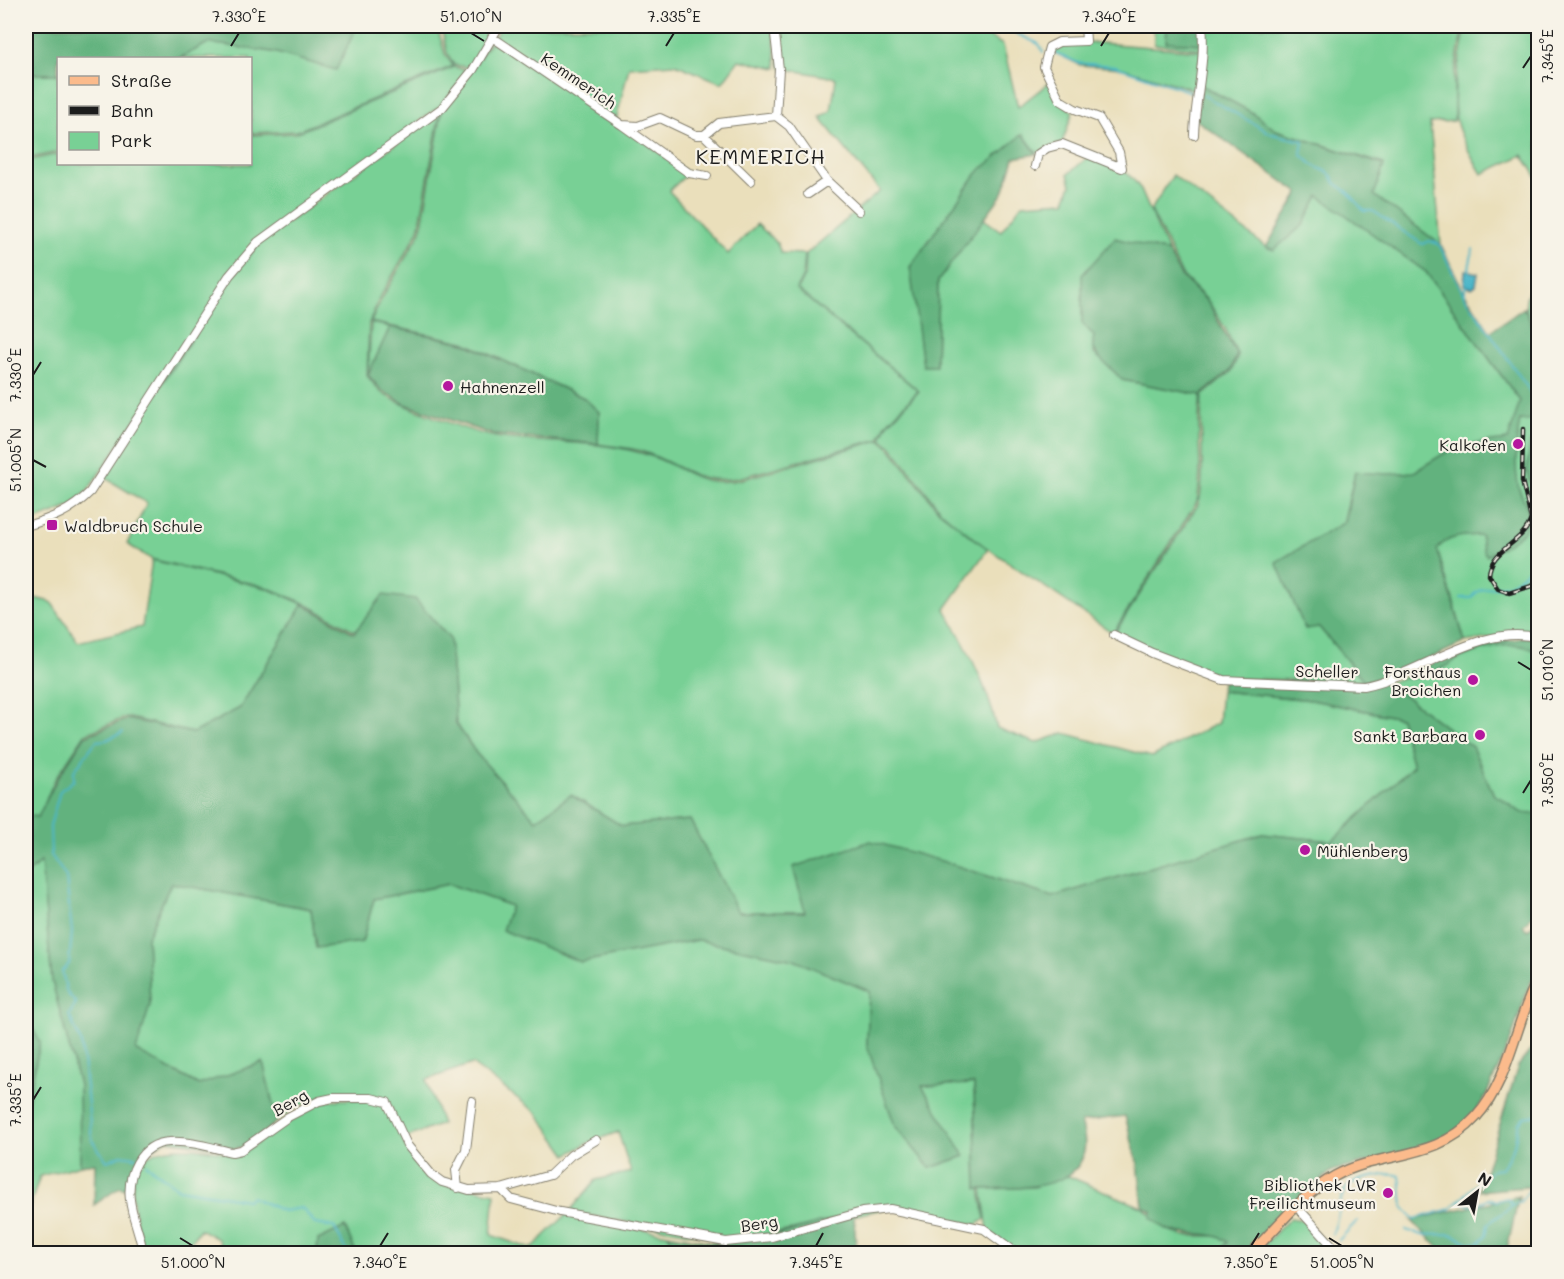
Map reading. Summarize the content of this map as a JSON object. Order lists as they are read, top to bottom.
{
  "streets": {
    "street": ["Kemmerich", "Scheller", "Berg"]
  },
  "districts": ["KEMMERICH"],
  "places": {
    "other": [
      "Hahnenzell",
      "Kalkofen",
      "Forsthaus Broichen",
      "Sankt Barbara",
      "Mühlenberg",
      "Bibliothek LVR Freilichtmuseum"
    ],
    "transit": ["Waldbruch Schule"]
  },
  "legend": ["Straße", "Bahn", "Park"],
  "north": "top right",
  "coordinates": [
    "7.330°E",
    "51.010°N",
    "7.335°E",
    "7.340°E",
    "7.345°E",
    "51.005°N",
    "7.350°E",
    "51.000°N"
  ]
}
